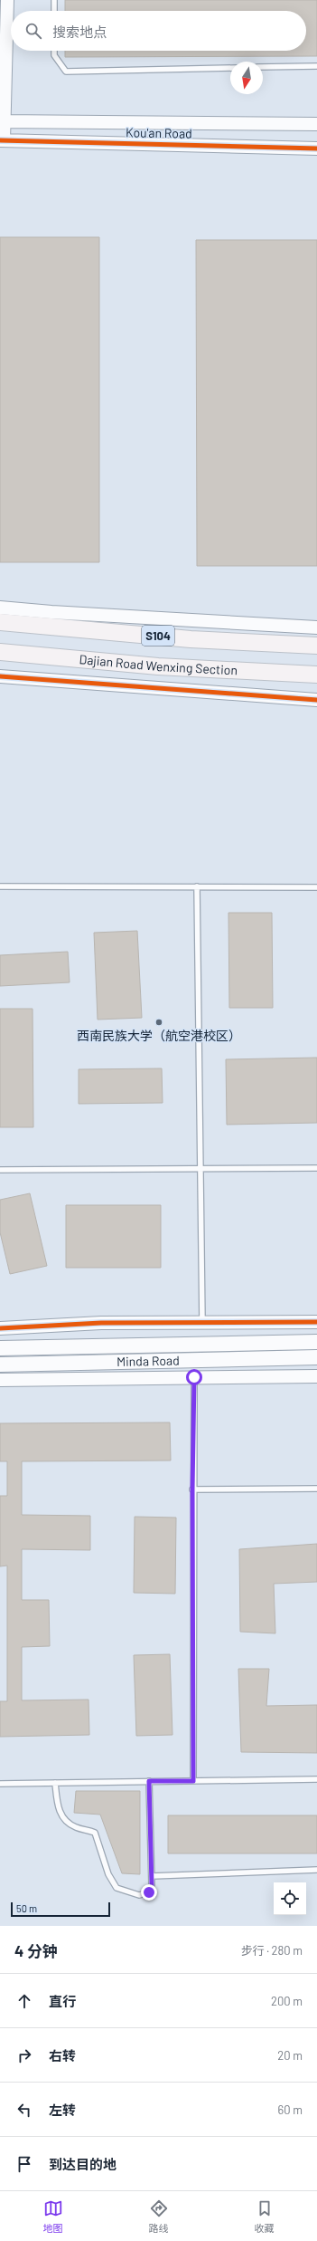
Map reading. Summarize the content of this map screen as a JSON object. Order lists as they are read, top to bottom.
{
  "streets": {
    "main road": ["S104", "Dajian Road Wenxing Section", "Minda Road"],
    "street": ["Kou'an Road"]
  },
  "places": ["西南民族大学（航空港校区）"],
  "scale_bar": "50 m",
  "north": "bottom",
  "page": {
    "search": "搜索地点",
    "scale": "50 m",
    "heading": ["4 分钟", "步行 · 280 m"],
    "list": [
      ["直行", "200 m"],
      ["右转", "20 m"],
      ["左转", "60 m"],
      "到达目的地"
    ],
    "nav": ["地图", "路线", "收藏"]
  }
}
